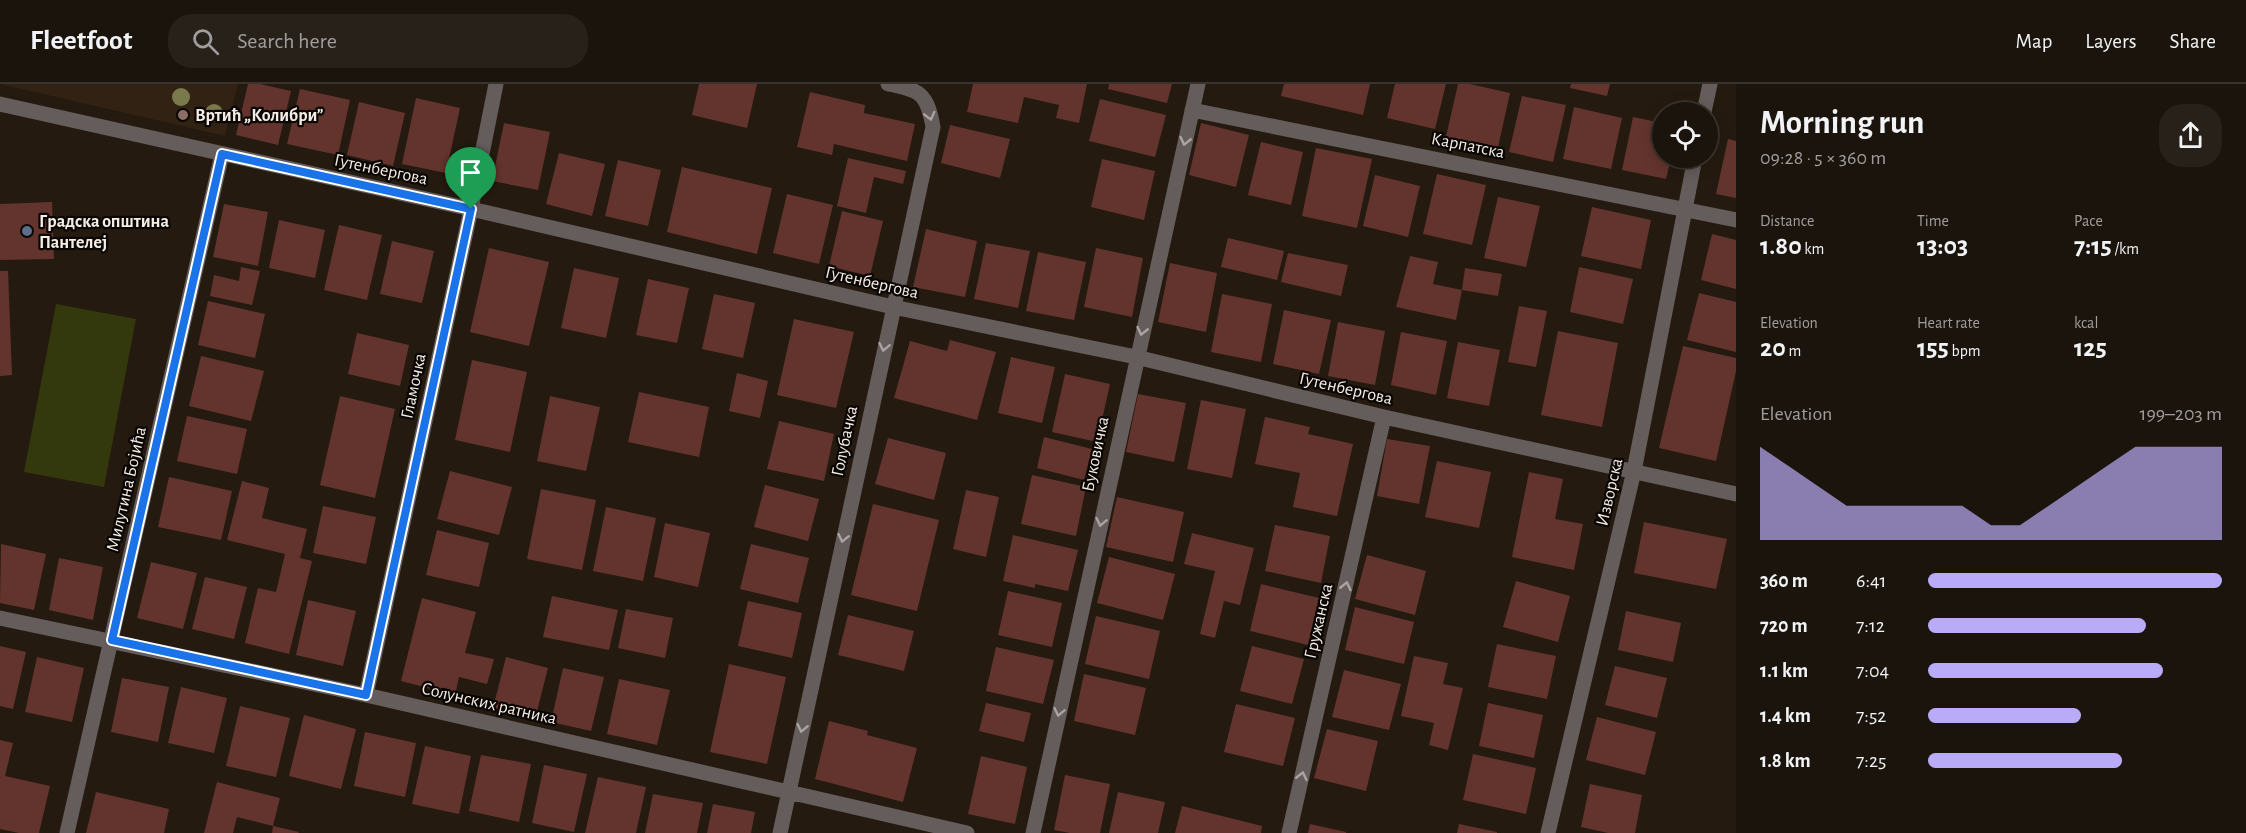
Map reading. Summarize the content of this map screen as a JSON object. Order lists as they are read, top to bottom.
{
  "streets": {
    "street": [
      "Карпатска",
      "Гутенбергова",
      "Гламочка",
      "Голубачка",
      "Буковичка",
      "Милутина Бојића",
      "Изворска",
      "Гружанска",
      "Солунских ратника"
    ]
  },
  "crossings": [
    ["Карпатска", "Буковичка"],
    ["Карпатска", "Изворска"],
    ["Гутенбергова", "Гламочка"],
    ["Гутенбергова", "Голубачка"],
    ["Гутенбергова", "Буковичка"],
    ["Гутенбергова", "Милутина Бојића"],
    ["Гутенбергова", "Изворска"],
    ["Гутенбергова", "Гружанска"],
    ["Гламочка", "Солунских ратника"],
    ["Голубачка", "Солунских ратника"],
    ["Милутина Бојића", "Солунских ратника"]
  ],
  "one_way": ["Голубачка", "Буковичка", "Гружанска"],
  "places": ["Вртић „Колибри”", "Градска општина Пантелеј"],
  "page": {
    "header": "Fleetfoot",
    "search": "Search here",
    "nav": ["Map", "Layers", "Share"],
    "heading": ["Morning run", "09:28 · 5 × 360 m"],
    "stats": [
      ["Distance", "1.80 km"],
      ["Time", "13:03"],
      ["Pace", "7:15 /km"],
      ["Elevation", "20 m"],
      ["Heart rate", "155 bpm"],
      ["kcal", "125"]
    ],
    "chart": ["Elevation", "199–203 m"],
    "list": [
      {
        "name": "360 m",
        "note": "6:41"
      },
      {
        "name": "720 m",
        "note": "7:12"
      },
      {
        "name": "1.1 km",
        "note": "7:04"
      },
      {
        "name": "1.4 km",
        "note": "7:52"
      },
      {
        "name": "1.8 km",
        "note": "7:25"
      }
    ]
  }
}
